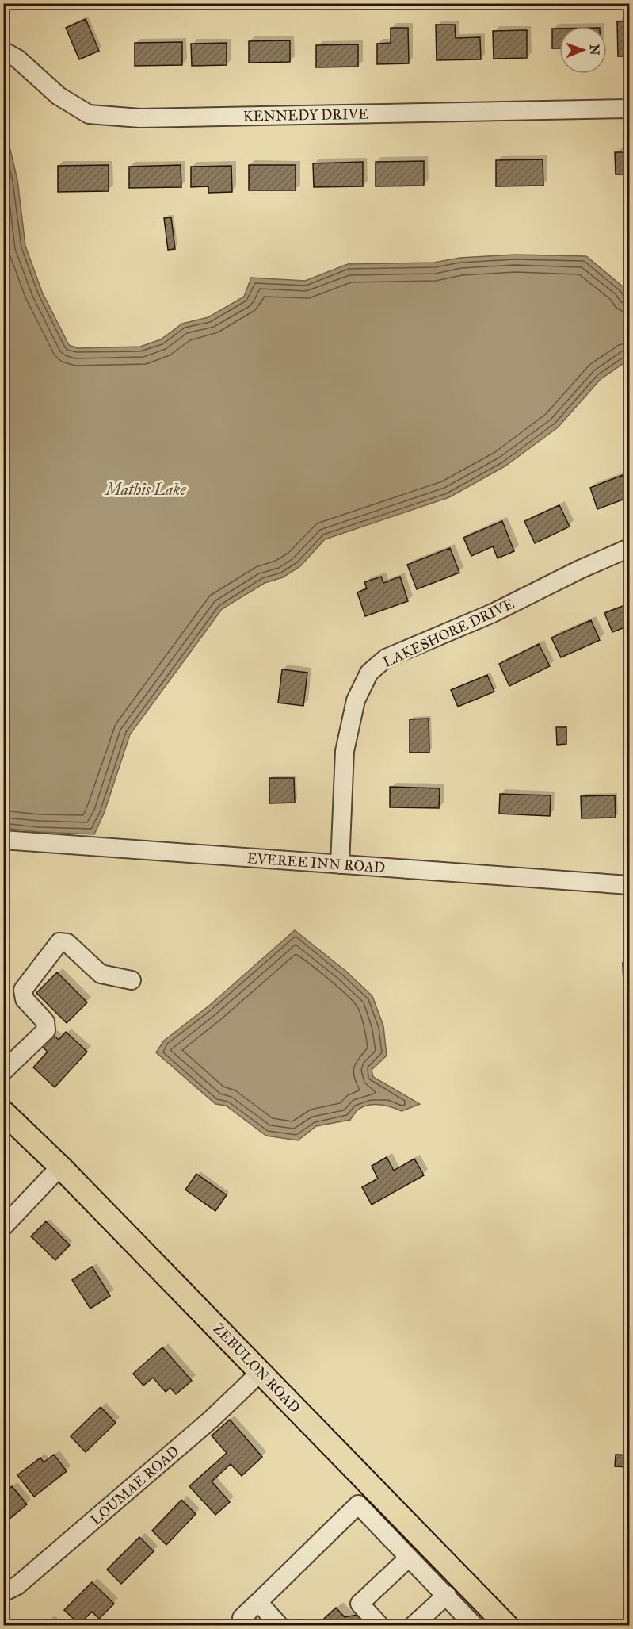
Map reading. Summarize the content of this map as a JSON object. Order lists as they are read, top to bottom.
{
  "streets": {
    "main road": ["ZEBULON ROAD"],
    "street": [
      "KENNEDY DRIVE",
      "LAKESHORE DRIVE",
      "EVEREE INN ROAD",
      "LOUMAE ROAD"
    ]
  },
  "crossings": [
    ["LAKESHORE DRIVE", "EVEREE INN ROAD"],
    ["ZEBULON ROAD", "LOUMAE ROAD"]
  ],
  "water": ["Mathis Lake"],
  "north": "right"
}
